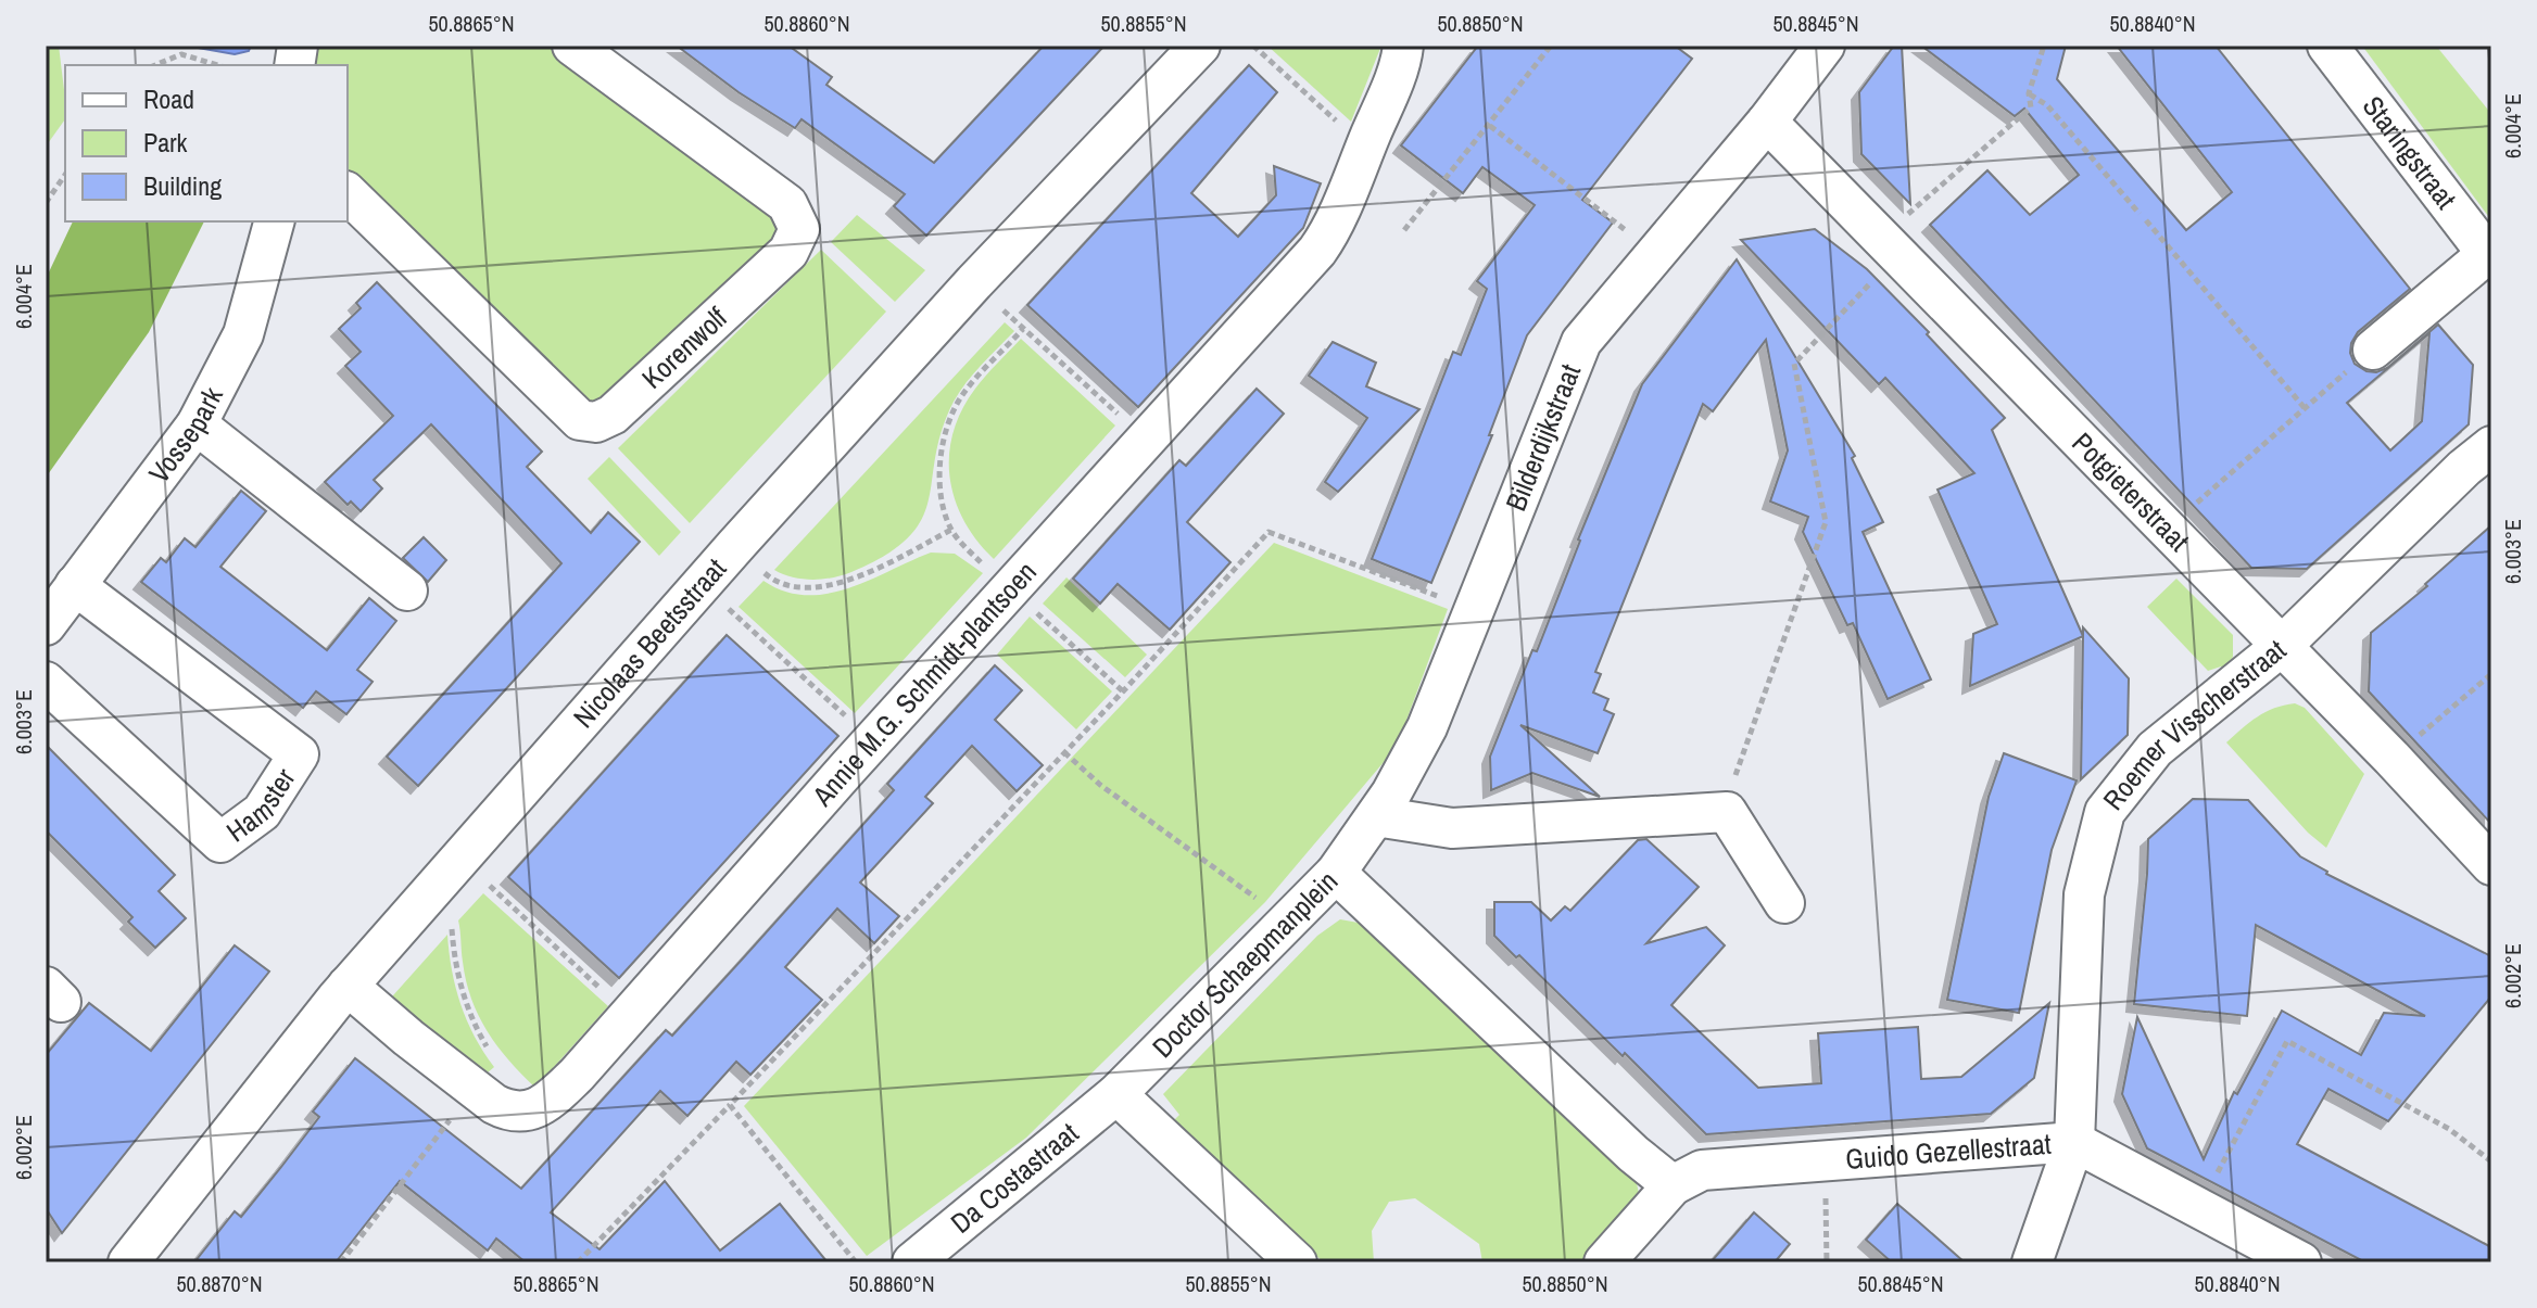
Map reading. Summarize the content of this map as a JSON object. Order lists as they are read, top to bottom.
{
  "streets": {
    "street": [
      "Staringstraat",
      "Korenwolf",
      "Vossepark",
      "Bilderdijkstraat",
      "Potgieterstraat",
      "Nicolaas Beetsstraat",
      "Annie M.G. Schmidt-plantsoen",
      "Roemer Visscherstraat",
      "Hamster",
      "Doctor Schaepmanplein",
      "Guido Gezellestraat",
      "Da Costastraat"
    ]
  },
  "crossings": [
    ["Vossepark", "Hamster"],
    ["Bilderdijkstraat", "Potgieterstraat"],
    ["Bilderdijkstraat", "Doctor Schaepmanplein"],
    ["Potgieterstraat", "Roemer Visscherstraat"],
    ["Nicolaas Beetsstraat", "Annie M.G. Schmidt-plantsoen"],
    ["Roemer Visscherstraat", "Guido Gezellestraat"],
    ["Doctor Schaepmanplein", "Guido Gezellestraat"],
    ["Doctor Schaepmanplein", "Da Costastraat"]
  ],
  "legend": ["Road", "Park", "Building"],
  "coordinates": [
    "50.8865°N",
    "50.8860°N",
    "50.8855°N",
    "50.8850°N",
    "50.8845°N",
    "50.8840°N",
    "6.004°E",
    "6.003°E",
    "6.002°E",
    "50.8870°N"
  ]
}
